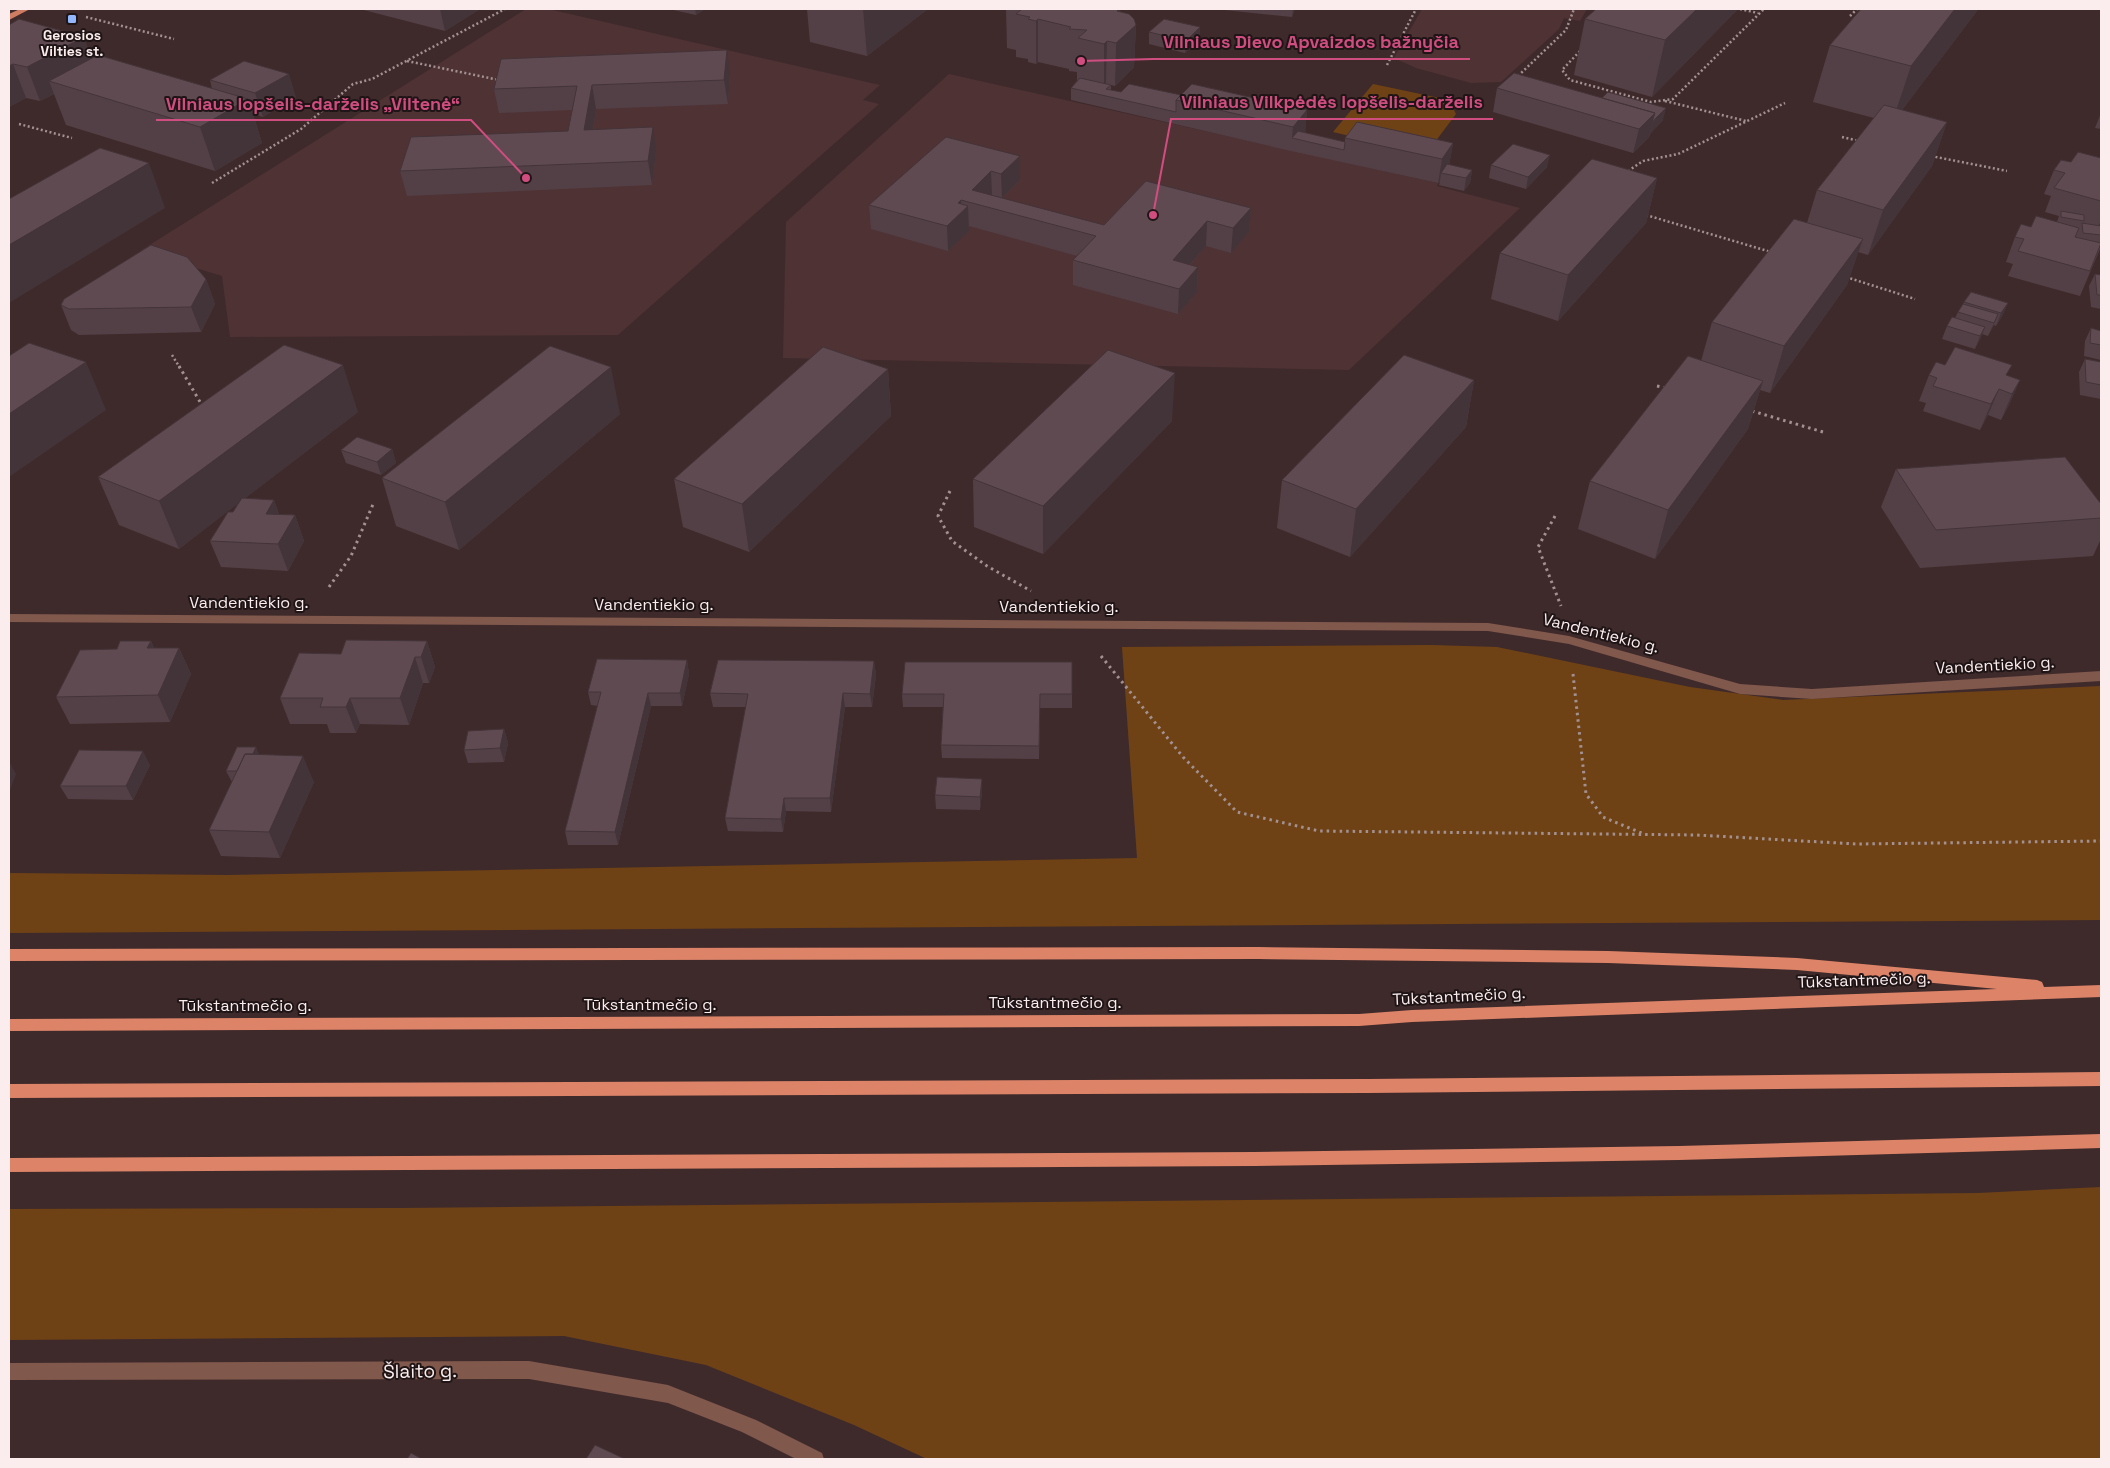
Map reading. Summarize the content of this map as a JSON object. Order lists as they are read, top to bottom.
{
  "streets": {
    "highway": ["Tūkstantmečio g."],
    "street": ["Vandentiekio g.", "Šlaito g."]
  },
  "places": {
    "transit": ["Gerosios Vilties st."],
    "other": ["Vilniaus Dievo Apvaizdos bažnyčia", "Vilniaus lopšelis-darželis „Viltenė“", "Vilniaus Vilkpėdės lopšelis-darželis"]
  }
}
